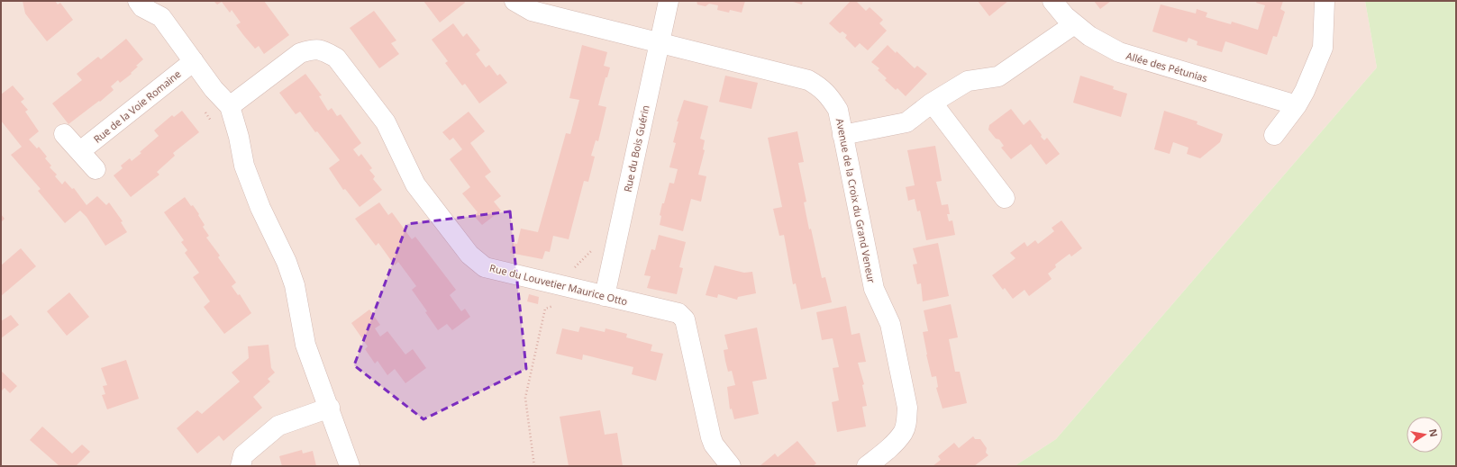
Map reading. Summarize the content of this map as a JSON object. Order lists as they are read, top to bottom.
{
  "streets": {
    "street": [
      "Allée des Pétunias",
      "Rue de la Voie Romaine",
      "Rue du Bois Guérin",
      "Avenue de la Croix du Grand Veneur",
      "Rue du Louvetier Maurice Otto"
    ]
  },
  "crossings": [
    ["Rue du Bois Guérin", "Avenue de la Croix du Grand Veneur"],
    ["Rue du Bois Guérin", "Rue du Louvetier Maurice Otto"]
  ],
  "north": "right"
}
